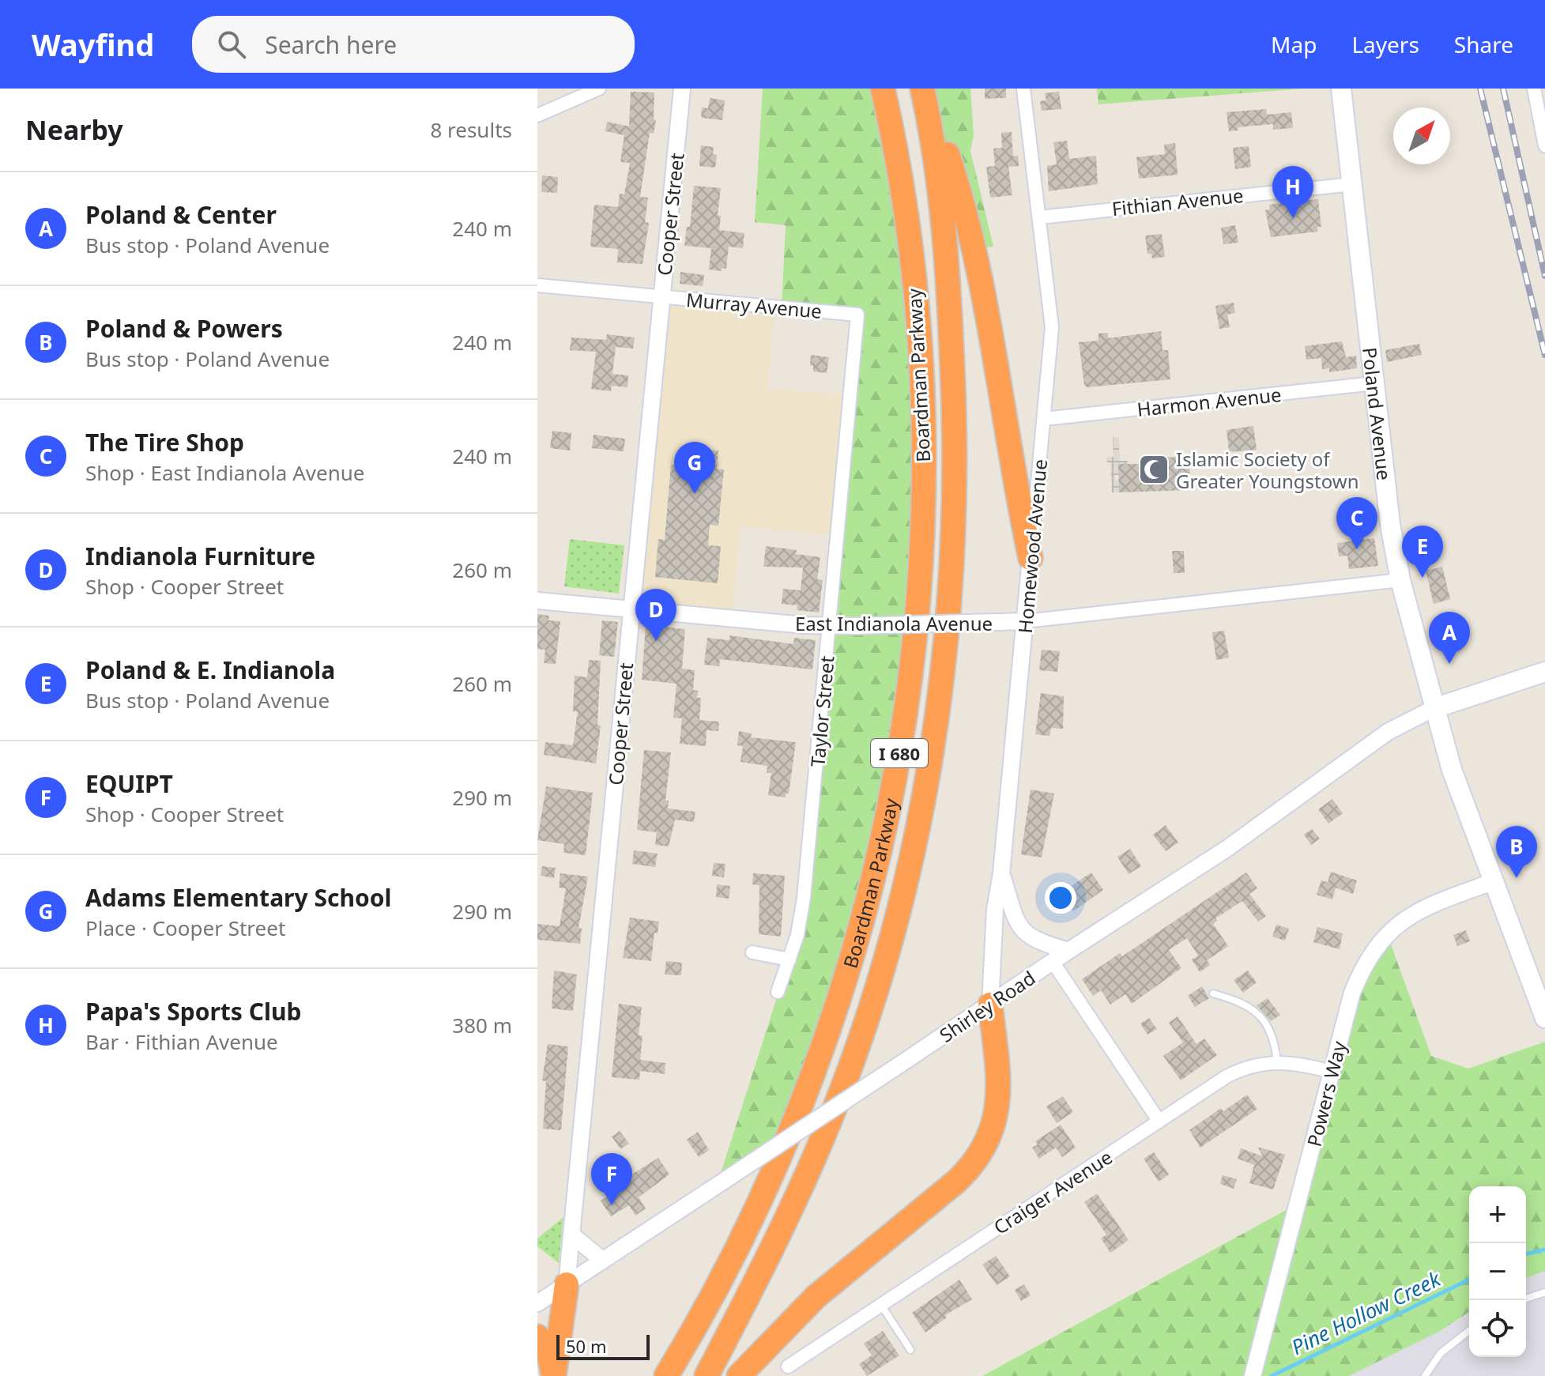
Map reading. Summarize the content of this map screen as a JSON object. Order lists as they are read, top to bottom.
{
  "streets": {
    "highway": ["Boardman Parkway", "I 680"],
    "main road": ["Poland Avenue"],
    "street": [
      "Fithian Avenue",
      "Cooper Street",
      "Murray Avenue",
      "Harmon Avenue",
      "Homewood Avenue",
      "East Indianola Avenue",
      "Taylor Street",
      "Shirley Road",
      "Powers Way",
      "Craiger Avenue"
    ]
  },
  "crossings": [
    ["Fithian Avenue", "Poland Avenue"],
    ["Fithian Avenue", "Homewood Avenue"],
    ["Cooper Street", "Murray Avenue"],
    ["Cooper Street", "East Indianola Avenue"],
    ["Cooper Street", "Shirley Road"],
    ["Murray Avenue", "Taylor Street"],
    ["Harmon Avenue", "Poland Avenue"],
    ["Harmon Avenue", "Homewood Avenue"],
    ["Poland Avenue", "East Indianola Avenue"],
    ["Poland Avenue", "Shirley Road"],
    ["Poland Avenue", "Powers Way"],
    ["Homewood Avenue", "East Indianola Avenue"],
    ["Homewood Avenue", "Shirley Road"],
    ["East Indianola Avenue", "Taylor Street"],
    ["Powers Way", "Craiger Avenue"]
  ],
  "water": ["Pine Hollow Creek"],
  "places": {
    "mosque": ["Islamic Society of Greater Youngstown"]
  },
  "scale_bar": "50 m",
  "north": "top right",
  "page": {
    "header": "Wayfind",
    "search": "Search here",
    "nav": ["Map", "Layers", "Share"],
    "heading": ["Nearby", "8 results"],
    "pins": [
      "H",
      "G",
      "C",
      "E",
      "D",
      "A",
      "B",
      "F"
    ],
    "list": [
      {
        "mark": "A",
        "name": "Poland & Center",
        "note": "Bus stop · Poland Avenue",
        "value": "240 m"
      },
      {
        "mark": "B",
        "name": "Poland & Powers",
        "note": "Bus stop · Poland Avenue",
        "value": "240 m"
      },
      {
        "mark": "C",
        "name": "The Tire Shop",
        "note": "Shop · East Indianola Avenue",
        "value": "240 m"
      },
      {
        "mark": "D",
        "name": "Indianola Furniture",
        "note": "Shop · Cooper Street",
        "value": "260 m"
      },
      {
        "mark": "E",
        "name": "Poland & E. Indianola",
        "note": "Bus stop · Poland Avenue",
        "value": "260 m"
      },
      {
        "mark": "F",
        "name": "EQUIPT",
        "note": "Shop · Cooper Street",
        "value": "290 m"
      },
      {
        "mark": "G",
        "name": "Adams Elementary School",
        "note": "Place · Cooper Street",
        "value": "290 m"
      },
      {
        "mark": "H",
        "name": "Papa's Sports Club",
        "note": "Bar · Fithian Avenue",
        "value": "380 m"
      }
    ],
    "map_buttons": ["+", "−"],
    "scale": "50 m"
  }
}
